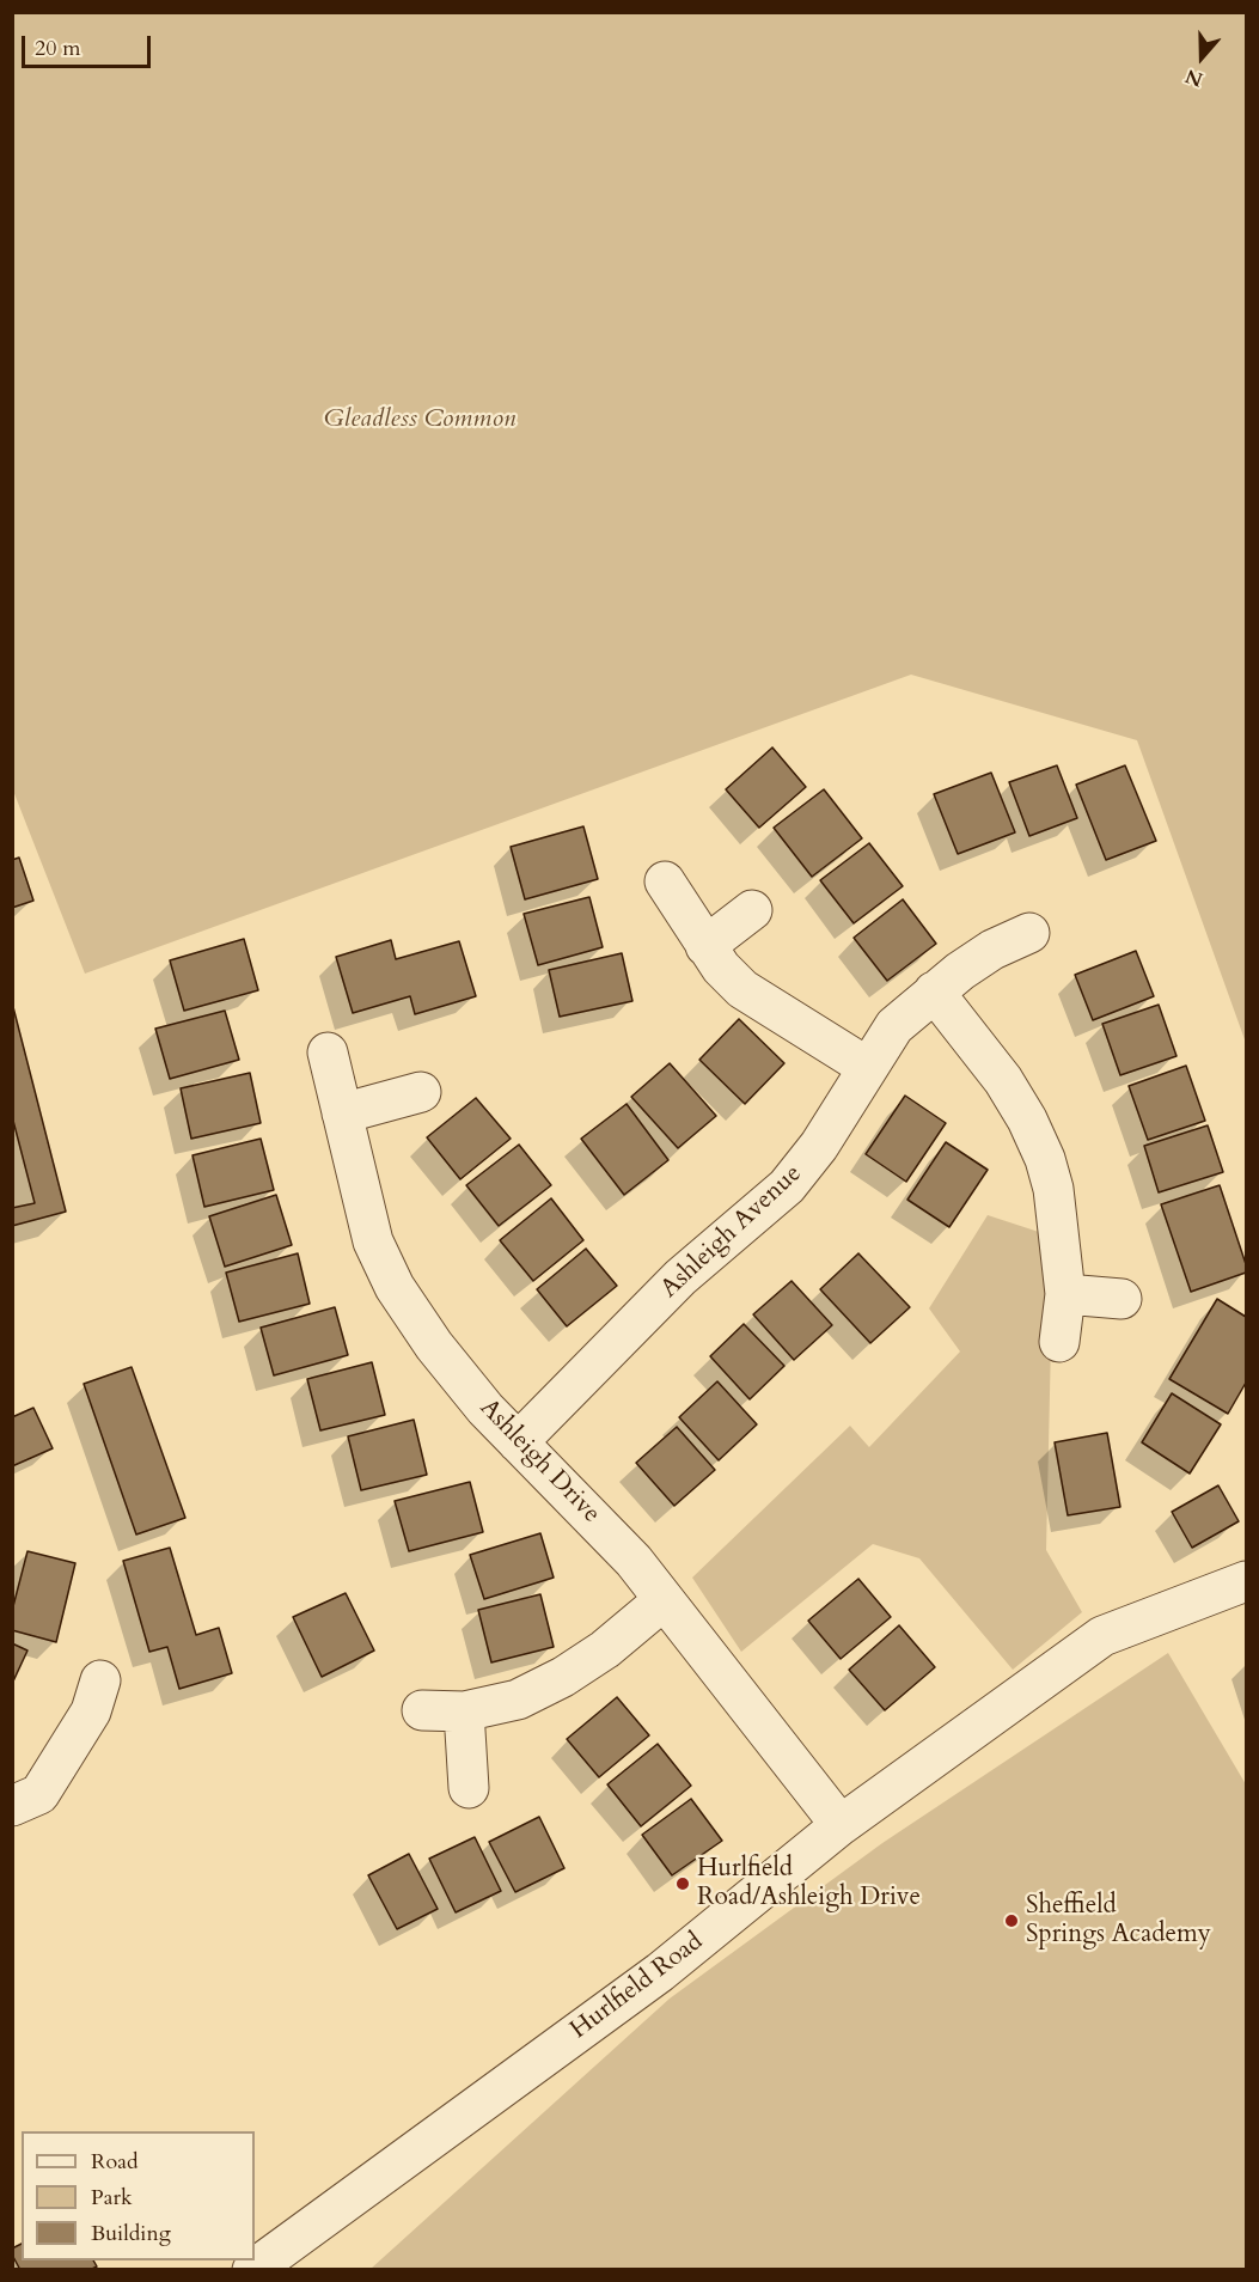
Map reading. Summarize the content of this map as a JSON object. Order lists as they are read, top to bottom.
{
  "streets": {
    "street": ["Ashleigh Avenue", "Ashleigh Drive", "Hurlfield Road"]
  },
  "crossings": [
    ["Ashleigh Avenue", "Ashleigh Drive"],
    ["Ashleigh Drive", "Hurlfield Road"]
  ],
  "parks": ["Gleadless Common"],
  "places": ["Hurlfield Road/Ashleigh Drive", "Sheffield Springs Academy"],
  "legend": ["Road", "Park", "Building"],
  "scale_bar": "20 m",
  "north": "bottom"
}
